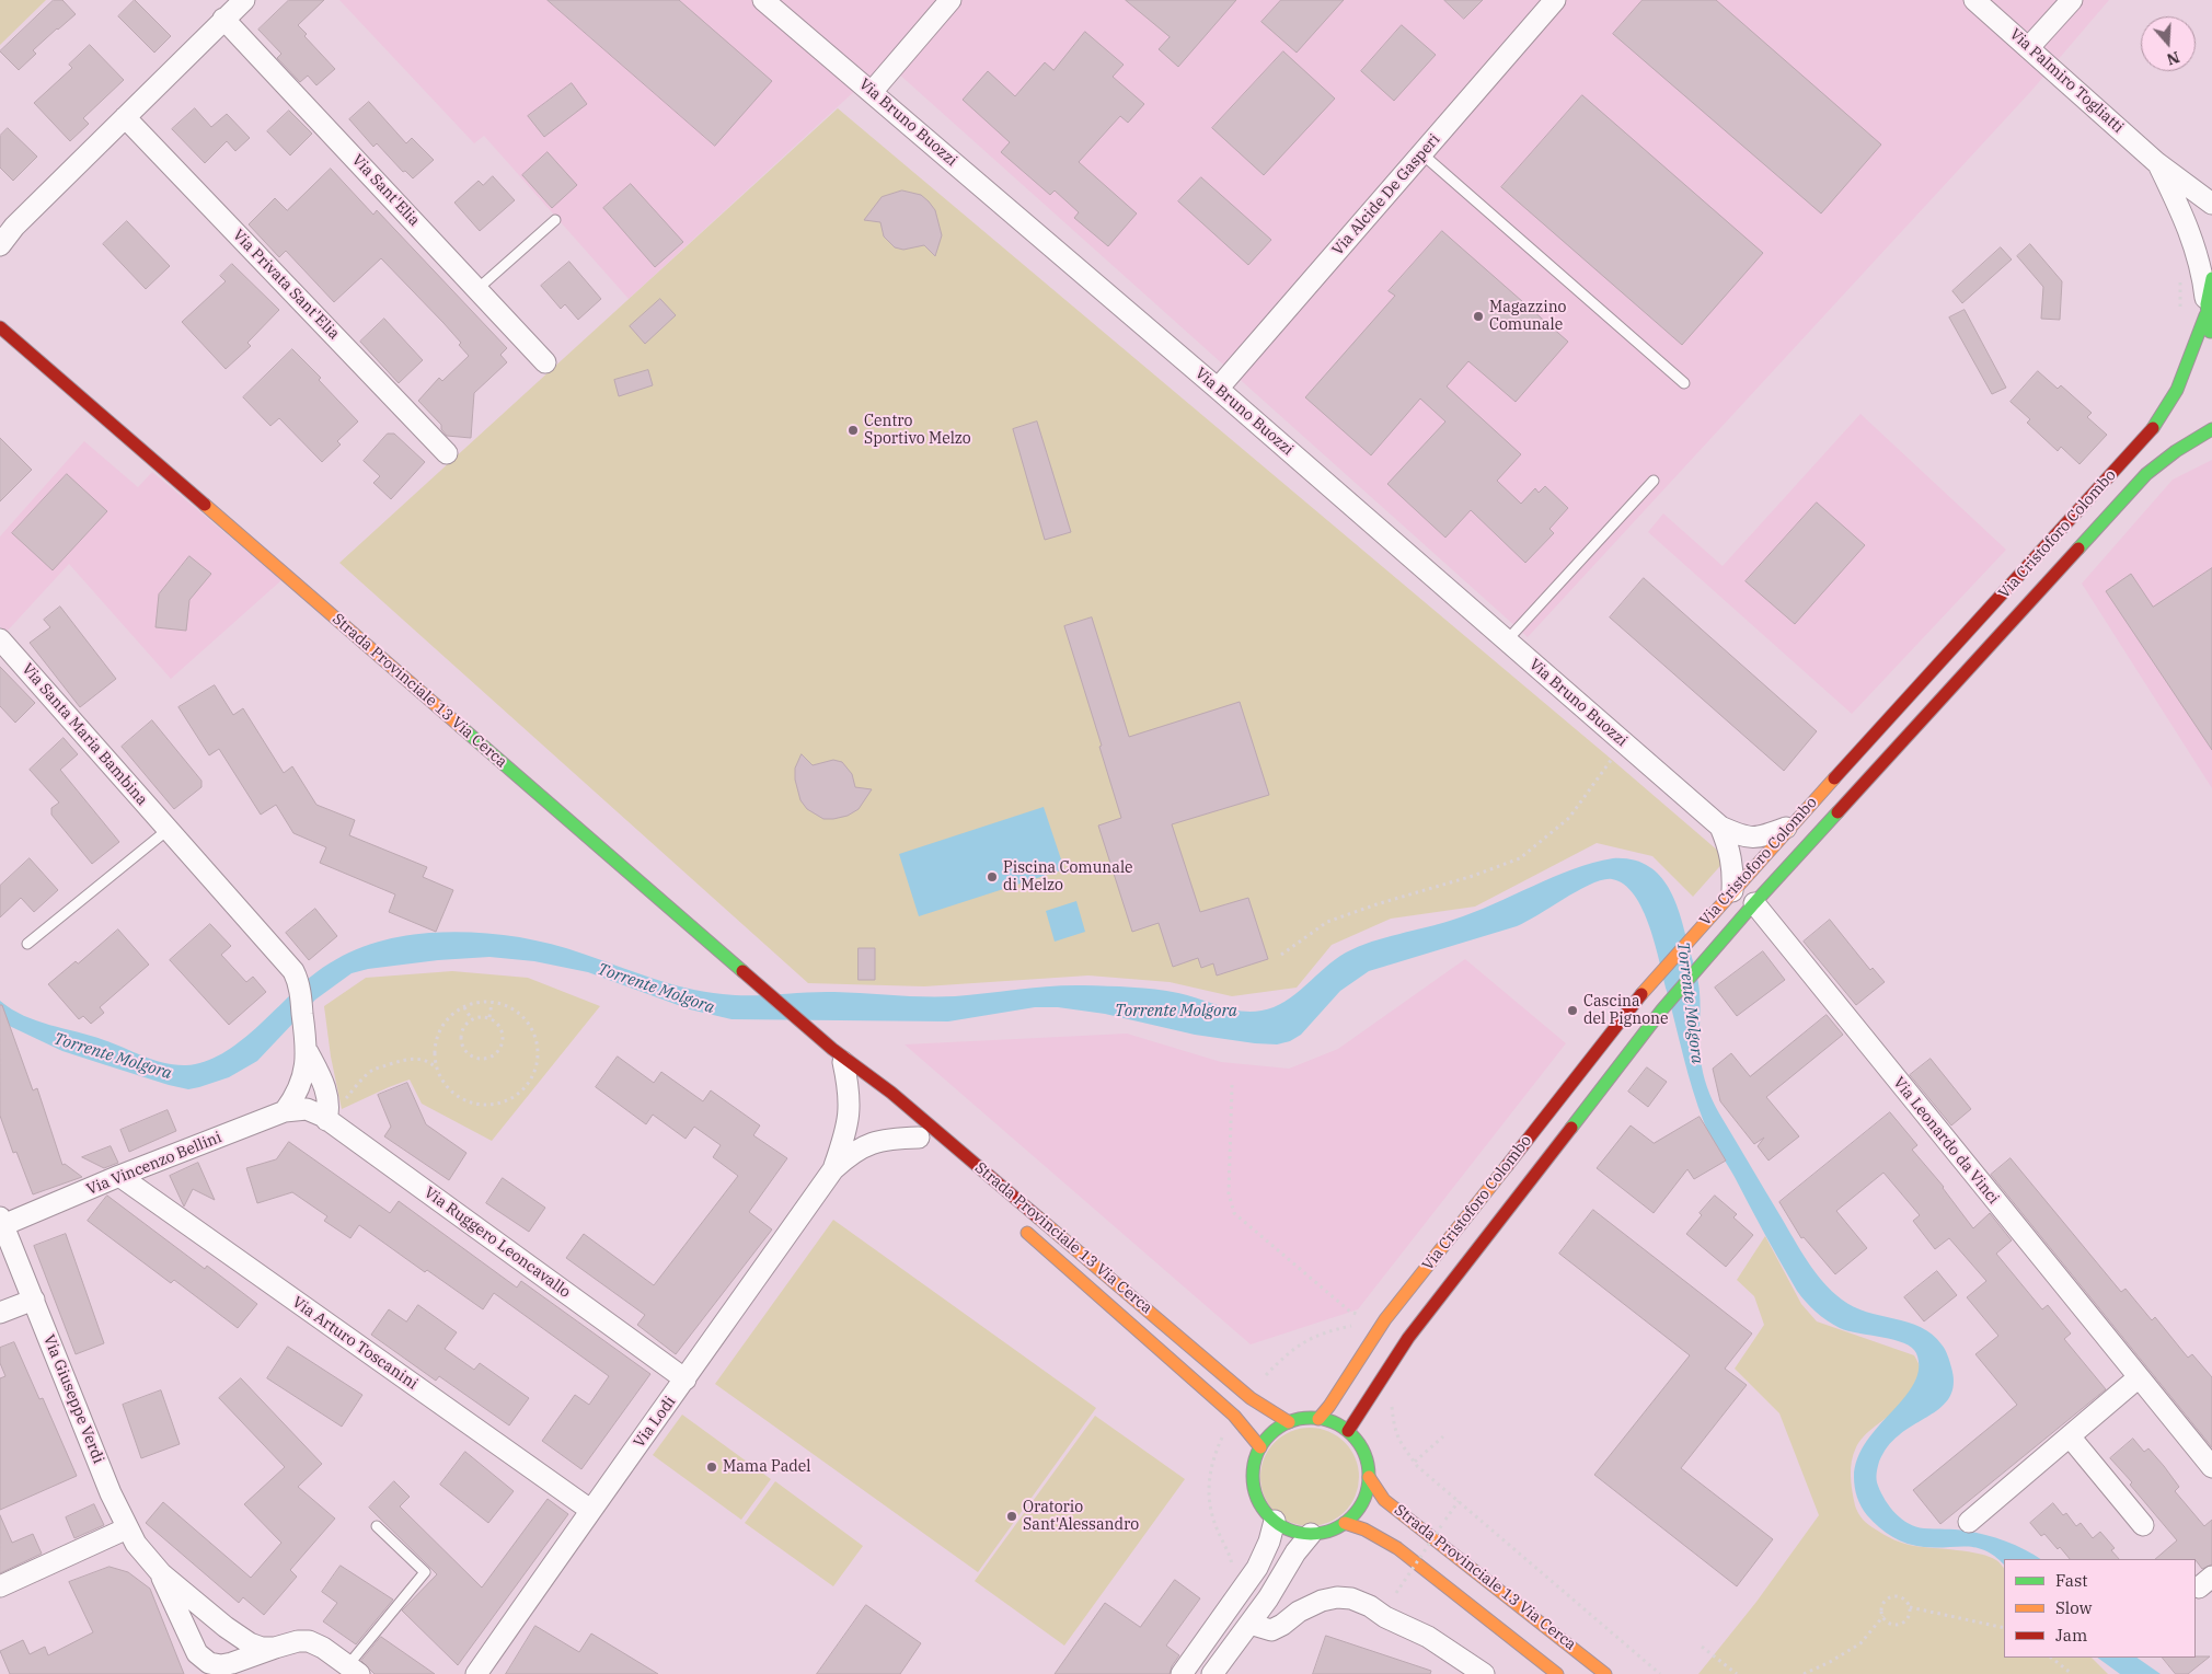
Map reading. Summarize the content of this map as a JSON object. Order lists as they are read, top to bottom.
{
  "streets": {
    "main road": ["Via Cristoforo Colombo", "Strada Provinciale 13 Via Cerca"],
    "street": [
      "Via Palmiro Togliatti",
      "Via Bruno Buozzi",
      "Via Sant'Elia",
      "Via Alcide De Gasperi",
      "Via Privata Sant'Elia",
      "Via Santa Maria Bambina",
      "Via Leonardo da Vinci",
      "Via Vincenzo Bellini",
      "Via Ruggero Leoncavallo",
      "Via Arturo Toscanini",
      "Via Giuseppe Verdi",
      "Via Lodi"
    ]
  },
  "crossings": [
    ["Via Palmiro Togliatti", "Via Cristoforo Colombo"],
    ["Via Bruno Buozzi", "Via Alcide De Gasperi"],
    ["Via Bruno Buozzi", "Via Cristoforo Colombo"],
    ["Via Cristoforo Colombo", "Strada Provinciale 13 Via Cerca"],
    ["Via Cristoforo Colombo", "Via Leonardo da Vinci"],
    ["Strada Provinciale 13 Via Cerca", "Via Lodi"],
    ["Via Santa Maria Bambina", "Via Vincenzo Bellini"],
    ["Via Santa Maria Bambina", "Via Ruggero Leoncavallo"],
    ["Via Vincenzo Bellini", "Via Ruggero Leoncavallo"],
    ["Via Vincenzo Bellini", "Via Arturo Toscanini"],
    ["Via Vincenzo Bellini", "Via Giuseppe Verdi"],
    ["Via Ruggero Leoncavallo", "Via Lodi"],
    ["Via Arturo Toscanini", "Via Lodi"]
  ],
  "water": ["Torrente Molgora"],
  "places": [
    "Magazzino Comunale",
    "Centro Sportivo Melzo",
    "Piscina Comunale di Melzo",
    "Cascina del Pignone",
    "Mama Padel",
    "Oratorio Sant'Alessandro"
  ],
  "legend": ["Fast", "Slow", "Jam"],
  "north": "bottom"
}
